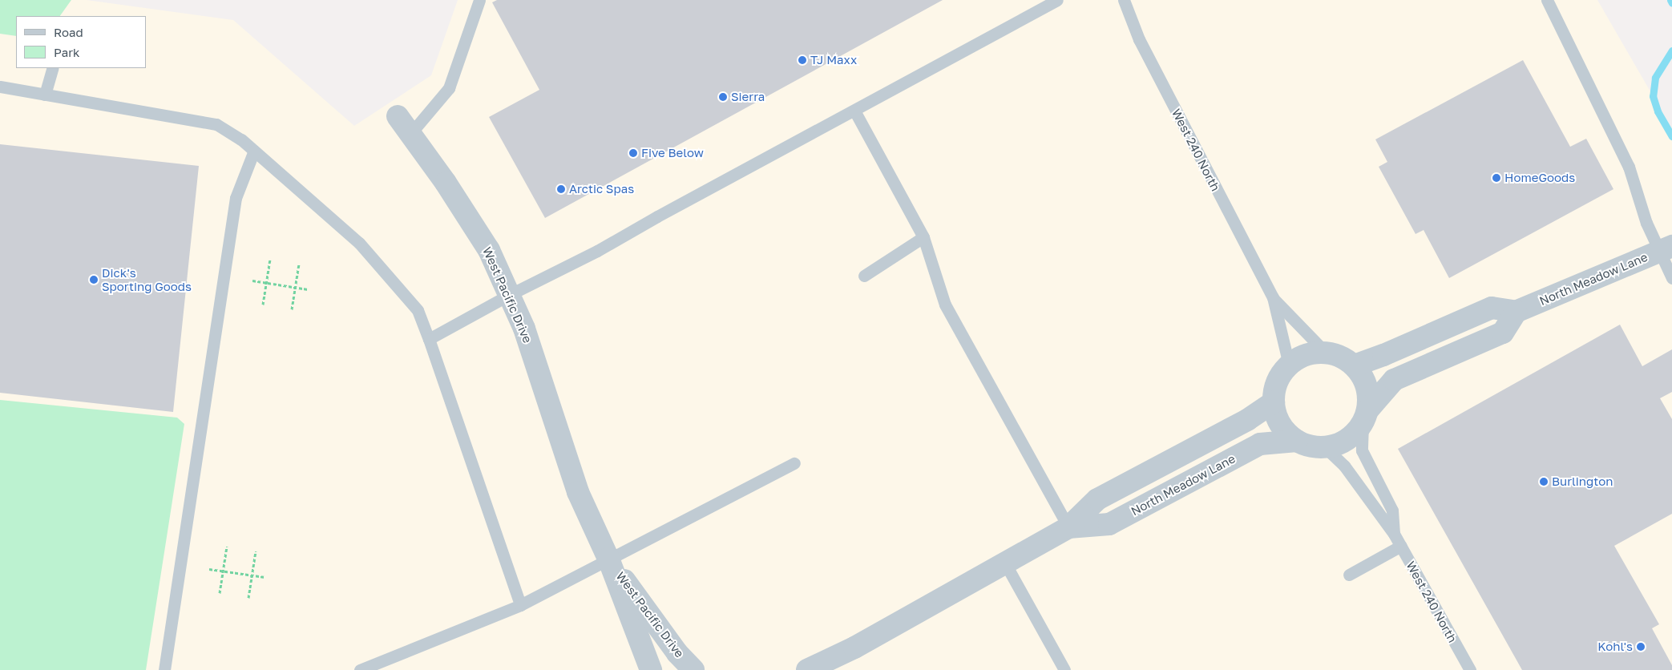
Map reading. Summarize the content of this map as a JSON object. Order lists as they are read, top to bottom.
{
  "streets": {
    "street": ["North Meadow Lane", "West Pacific Drive"],
    "lane": ["West 240 North"]
  },
  "crossings": [
    ["West 240 North", "North Meadow Lane"]
  ],
  "places": [
    "TJ Maxx",
    "Sierra",
    "Five Below",
    "HomeGoods",
    "Arctic Spas",
    "Dick's Sporting Goods",
    "Burlington",
    "Kohl's"
  ],
  "legend": ["Road", "Park"]
}
